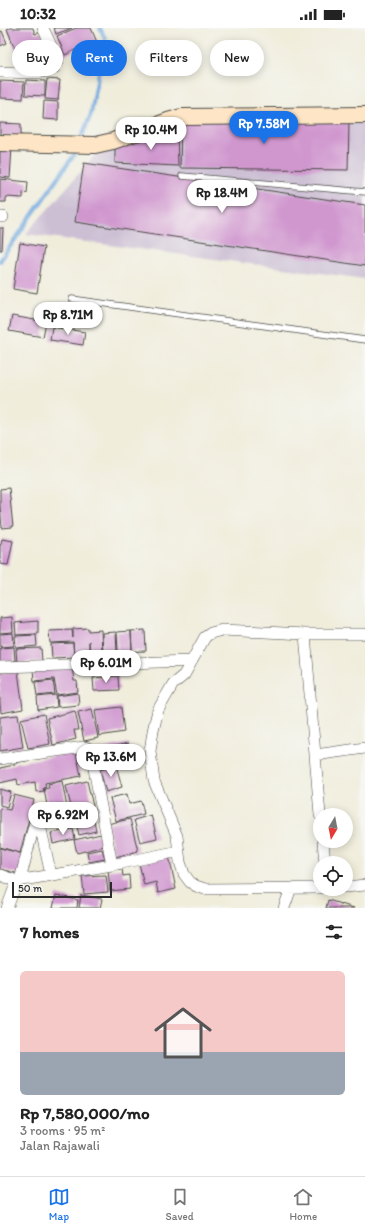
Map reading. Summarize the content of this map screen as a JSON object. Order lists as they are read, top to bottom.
{
  "scale_bar": "50 m",
  "north": "bottom",
  "page": {
    "status": "10:32",
    "chip": [
      "Buy",
      "Rent",
      "Filters",
      "New"
    ],
    "price": [
      "Rp 7.58M",
      "Rp 10.4M",
      "Rp 18.4M",
      "Rp 8.71M",
      "Rp 6.01M",
      "Rp 13.6M",
      "Rp 6.92M"
    ],
    "scale": "50 m",
    "heading": "7 homes",
    "list": [
      {
        "name": "Rp 7,580,000/mo",
        "note": "3 rooms · 95 m² · Jalan Rajawali"
      }
    ],
    "tabs": ["Map", "Saved", "Home"]
  }
}
